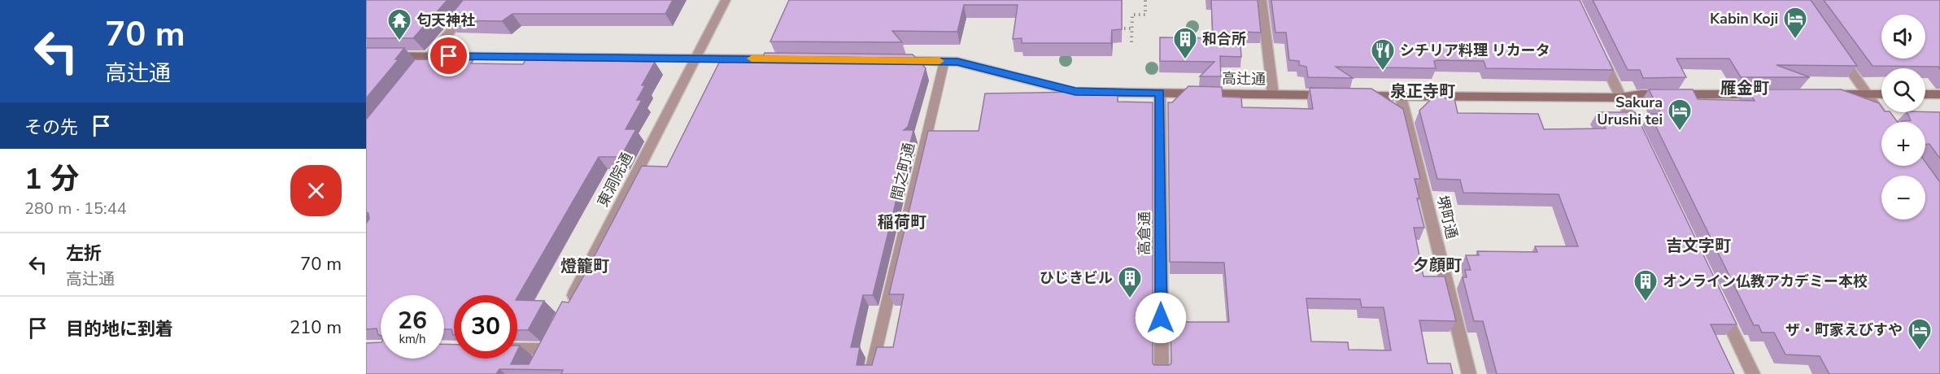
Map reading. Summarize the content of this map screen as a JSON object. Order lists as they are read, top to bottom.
{
  "streets": {
    "street": [
      "高辻通",
      "東洞院通",
      "堺町通",
      "高倉通"
    ],
    "lane": ["間之町通"]
  },
  "crossings": [
    ["高辻通", "間之町通"],
    ["高辻通", "高倉通"]
  ],
  "districts": [
    "雁金町",
    "泉正寺町",
    "稲荷町",
    "吉文字町",
    "夕顔町",
    "燈籠町"
  ],
  "places": {
    "hotel": ["Kabin Koji", "Sakura Urushi tei", "ザ・町家えびすや"],
    "temple": ["匂天神社"],
    "building": ["和合所", "ひじきビル", "オンライン仏教アカデミー本校"],
    "restaurant": ["シチリア料理 リカータ"]
  },
  "page": {
    "turn": ["70 m", "高辻通"],
    "map_buttons": ["+", "−"],
    "then": "その先",
    "heading": ["1 分", "280 m · 15:44"],
    "list": [
      {
        "name": "左折",
        "note": "高辻通",
        "value": "70 m"
      },
      {
        "name": "目的地に到着",
        "value": "210 m"
      }
    ],
    "speed": "26 km/h",
    "limit": "30"
  }
}
